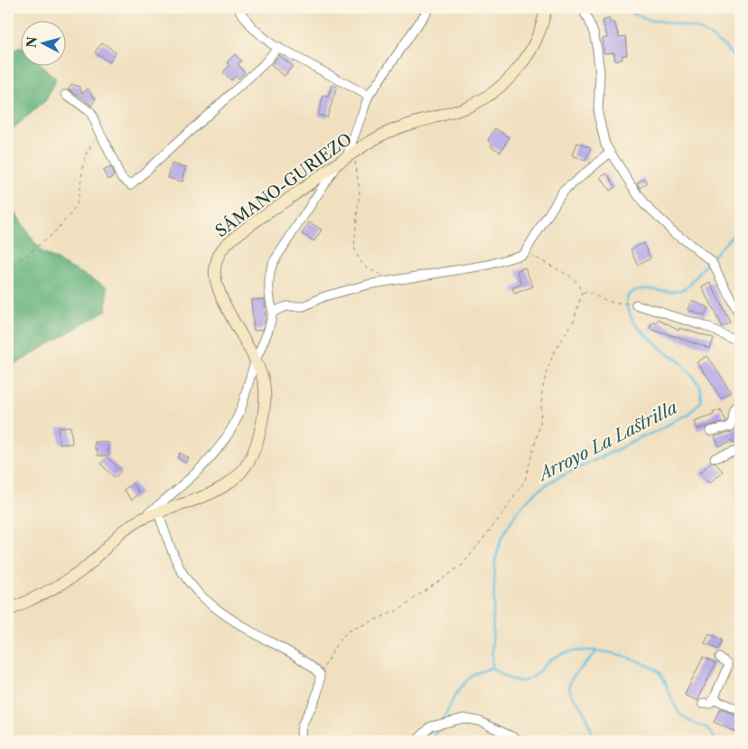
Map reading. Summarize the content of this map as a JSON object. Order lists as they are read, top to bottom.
{
  "streets": {
    "street": ["SÁMANO-GURIEZO"]
  },
  "water": ["Arroyo La Lastrilla"],
  "north": "left"
}
